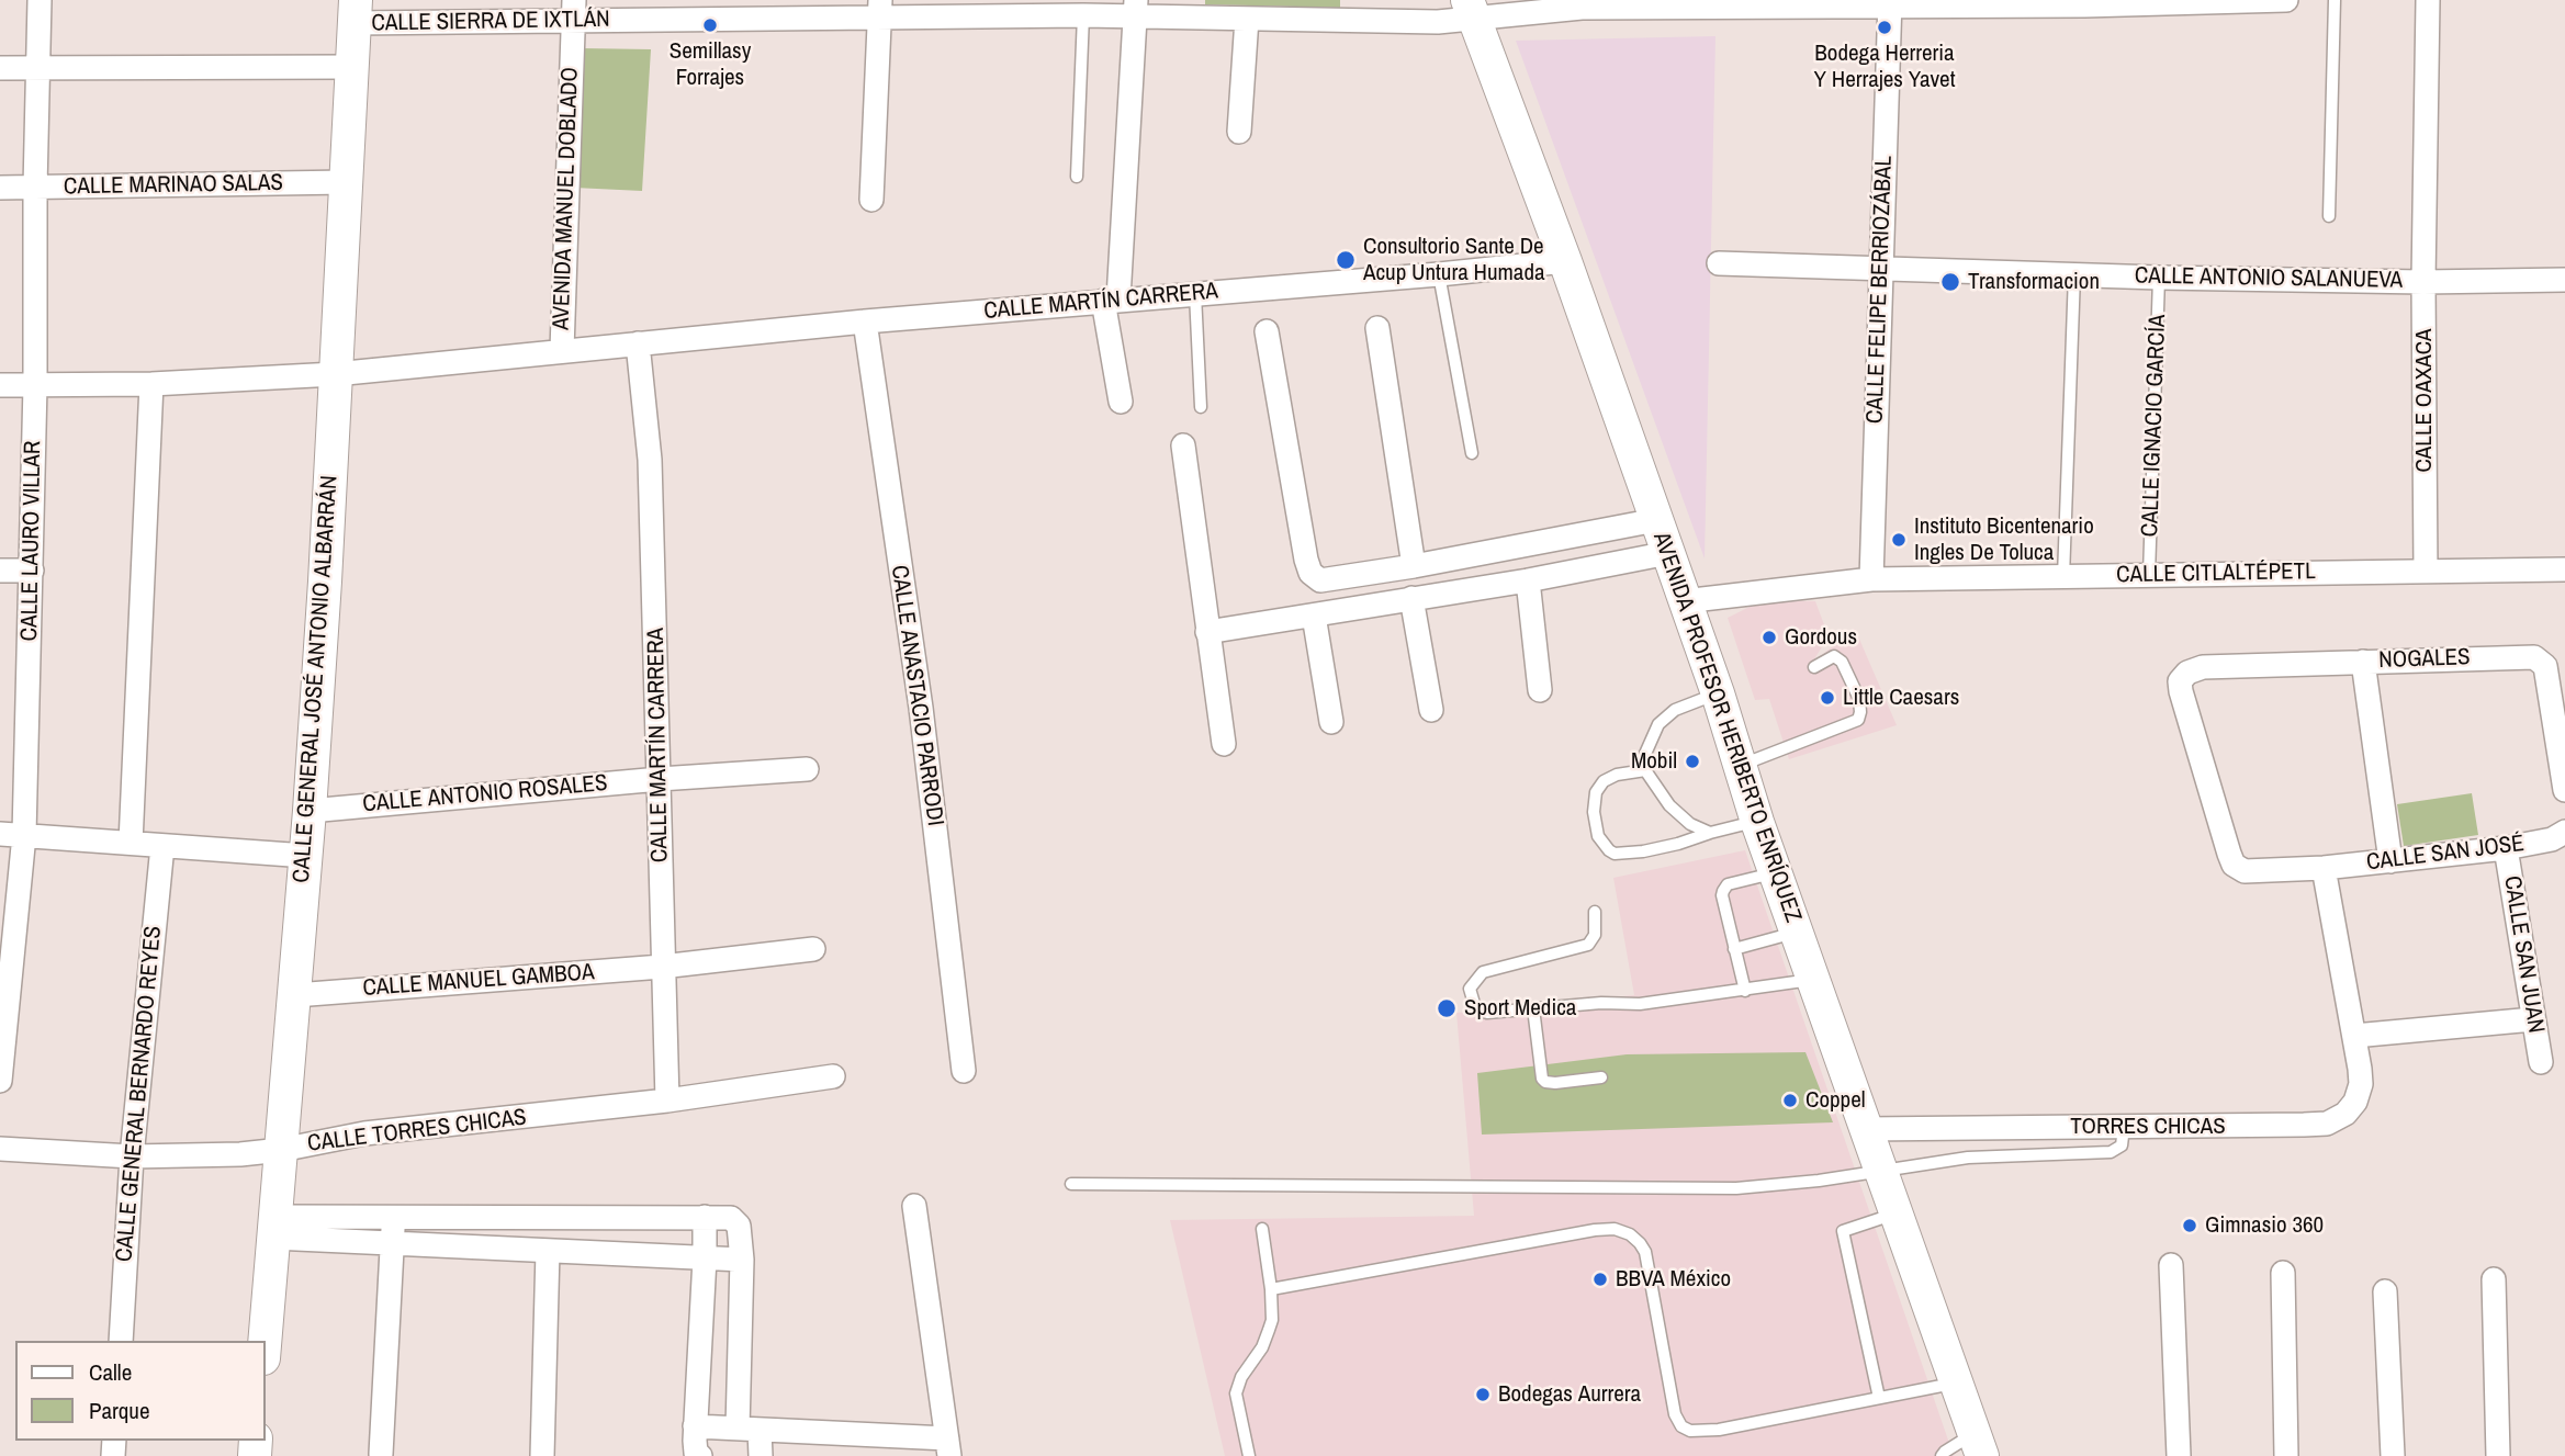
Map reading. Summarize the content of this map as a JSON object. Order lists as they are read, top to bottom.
{
  "streets": {
    "main road": ["CALLE GENERAL JOSÉ ANTONIO ALBARRÁN", "AVENIDA PROFESOR HERIBERTO ENRÍQUEZ"],
    "street": [
      "CALLE SIERRA DE IXTLÁN",
      "CALLE MARINAO SALAS",
      "AVENIDA MANUEL DOBLADO",
      "CALLE ANTONIO SALANUEVA",
      "CALLE FELIPE BERRIOZÁBAL",
      "CALLE MARTÍN CARRERA",
      "CALLE OAXACA",
      "CALLE LAURO VILLAR",
      "CALLE CITLALTÉPETL",
      "NOGALES",
      "CALLE ANASTACIO PARRODI",
      "CALLE ANTONIO ROSALES",
      "CALLE SAN JOSÉ",
      "CALLE SAN JUAN",
      "CALLE MANUEL GAMBOA",
      "CALLE GENERAL BERNARDO REYES",
      "TORRES CHICAS",
      "CALLE TORRES CHICAS"
    ],
    "lane": ["CALLE IGNACIO GARCÍA"]
  },
  "crossings": [
    ["CALLE SIERRA DE IXTLÁN", "AVENIDA MANUEL DOBLADO"],
    ["CALLE SIERRA DE IXTLÁN", "CALLE FELIPE BERRIOZÁBAL"],
    ["CALLE SIERRA DE IXTLÁN", "CALLE GENERAL JOSÉ ANTONIO ALBARRÁN"],
    ["CALLE SIERRA DE IXTLÁN", "AVENIDA PROFESOR HERIBERTO ENRÍQUEZ"],
    ["CALLE MARINAO SALAS", "CALLE LAURO VILLAR"],
    ["CALLE MARINAO SALAS", "CALLE GENERAL JOSÉ ANTONIO ALBARRÁN"],
    ["AVENIDA MANUEL DOBLADO", "CALLE MARTÍN CARRERA"],
    ["CALLE ANTONIO SALANUEVA", "CALLE FELIPE BERRIOZÁBAL"],
    ["CALLE ANTONIO SALANUEVA", "CALLE OAXACA"],
    ["CALLE ANTONIO SALANUEVA", "CALLE IGNACIO GARCÍA"],
    ["CALLE FELIPE BERRIOZÁBAL", "CALLE CITLALTÉPETL"],
    ["CALLE MARTÍN CARRERA", "CALLE LAURO VILLAR"],
    ["CALLE MARTÍN CARRERA", "CALLE GENERAL JOSÉ ANTONIO ALBARRÁN"],
    ["CALLE MARTÍN CARRERA", "CALLE ANASTACIO PARRODI"],
    ["CALLE MARTÍN CARRERA", "AVENIDA PROFESOR HERIBERTO ENRÍQUEZ"],
    ["CALLE MARTÍN CARRERA", "CALLE ANTONIO ROSALES"],
    ["CALLE MARTÍN CARRERA", "CALLE MANUEL GAMBOA"],
    ["CALLE MARTÍN CARRERA", "CALLE TORRES CHICAS"],
    ["CALLE OAXACA", "CALLE CITLALTÉPETL"],
    ["CALLE IGNACIO GARCÍA", "CALLE CITLALTÉPETL"],
    ["CALLE CITLALTÉPETL", "AVENIDA PROFESOR HERIBERTO ENRÍQUEZ"],
    ["NOGALES", "CALLE SAN JOSÉ"],
    ["CALLE GENERAL JOSÉ ANTONIO ALBARRÁN", "CALLE ANTONIO ROSALES"],
    ["CALLE GENERAL JOSÉ ANTONIO ALBARRÁN", "CALLE MANUEL GAMBOA"],
    ["CALLE GENERAL JOSÉ ANTONIO ALBARRÁN", "CALLE TORRES CHICAS"],
    ["AVENIDA PROFESOR HERIBERTO ENRÍQUEZ", "TORRES CHICAS"],
    ["CALLE SAN JOSÉ", "CALLE SAN JUAN"],
    ["CALLE GENERAL BERNARDO REYES", "CALLE TORRES CHICAS"]
  ],
  "places": [
    "Semillasy Forrajes",
    "Bodega Herreria Y Herrajes Yavet",
    "Consultorio Sante De Acup Untura Humada",
    "Transformacion",
    "Instituto Bicentenario Ingles De Toluca",
    "Gordous",
    "Little Caesars",
    "Mobil",
    "Sport Medica",
    "Coppel",
    "Gimnasio 360",
    "BBVA México",
    "Bodegas Aurrera"
  ],
  "legend": ["Calle", "Parque"]
}
